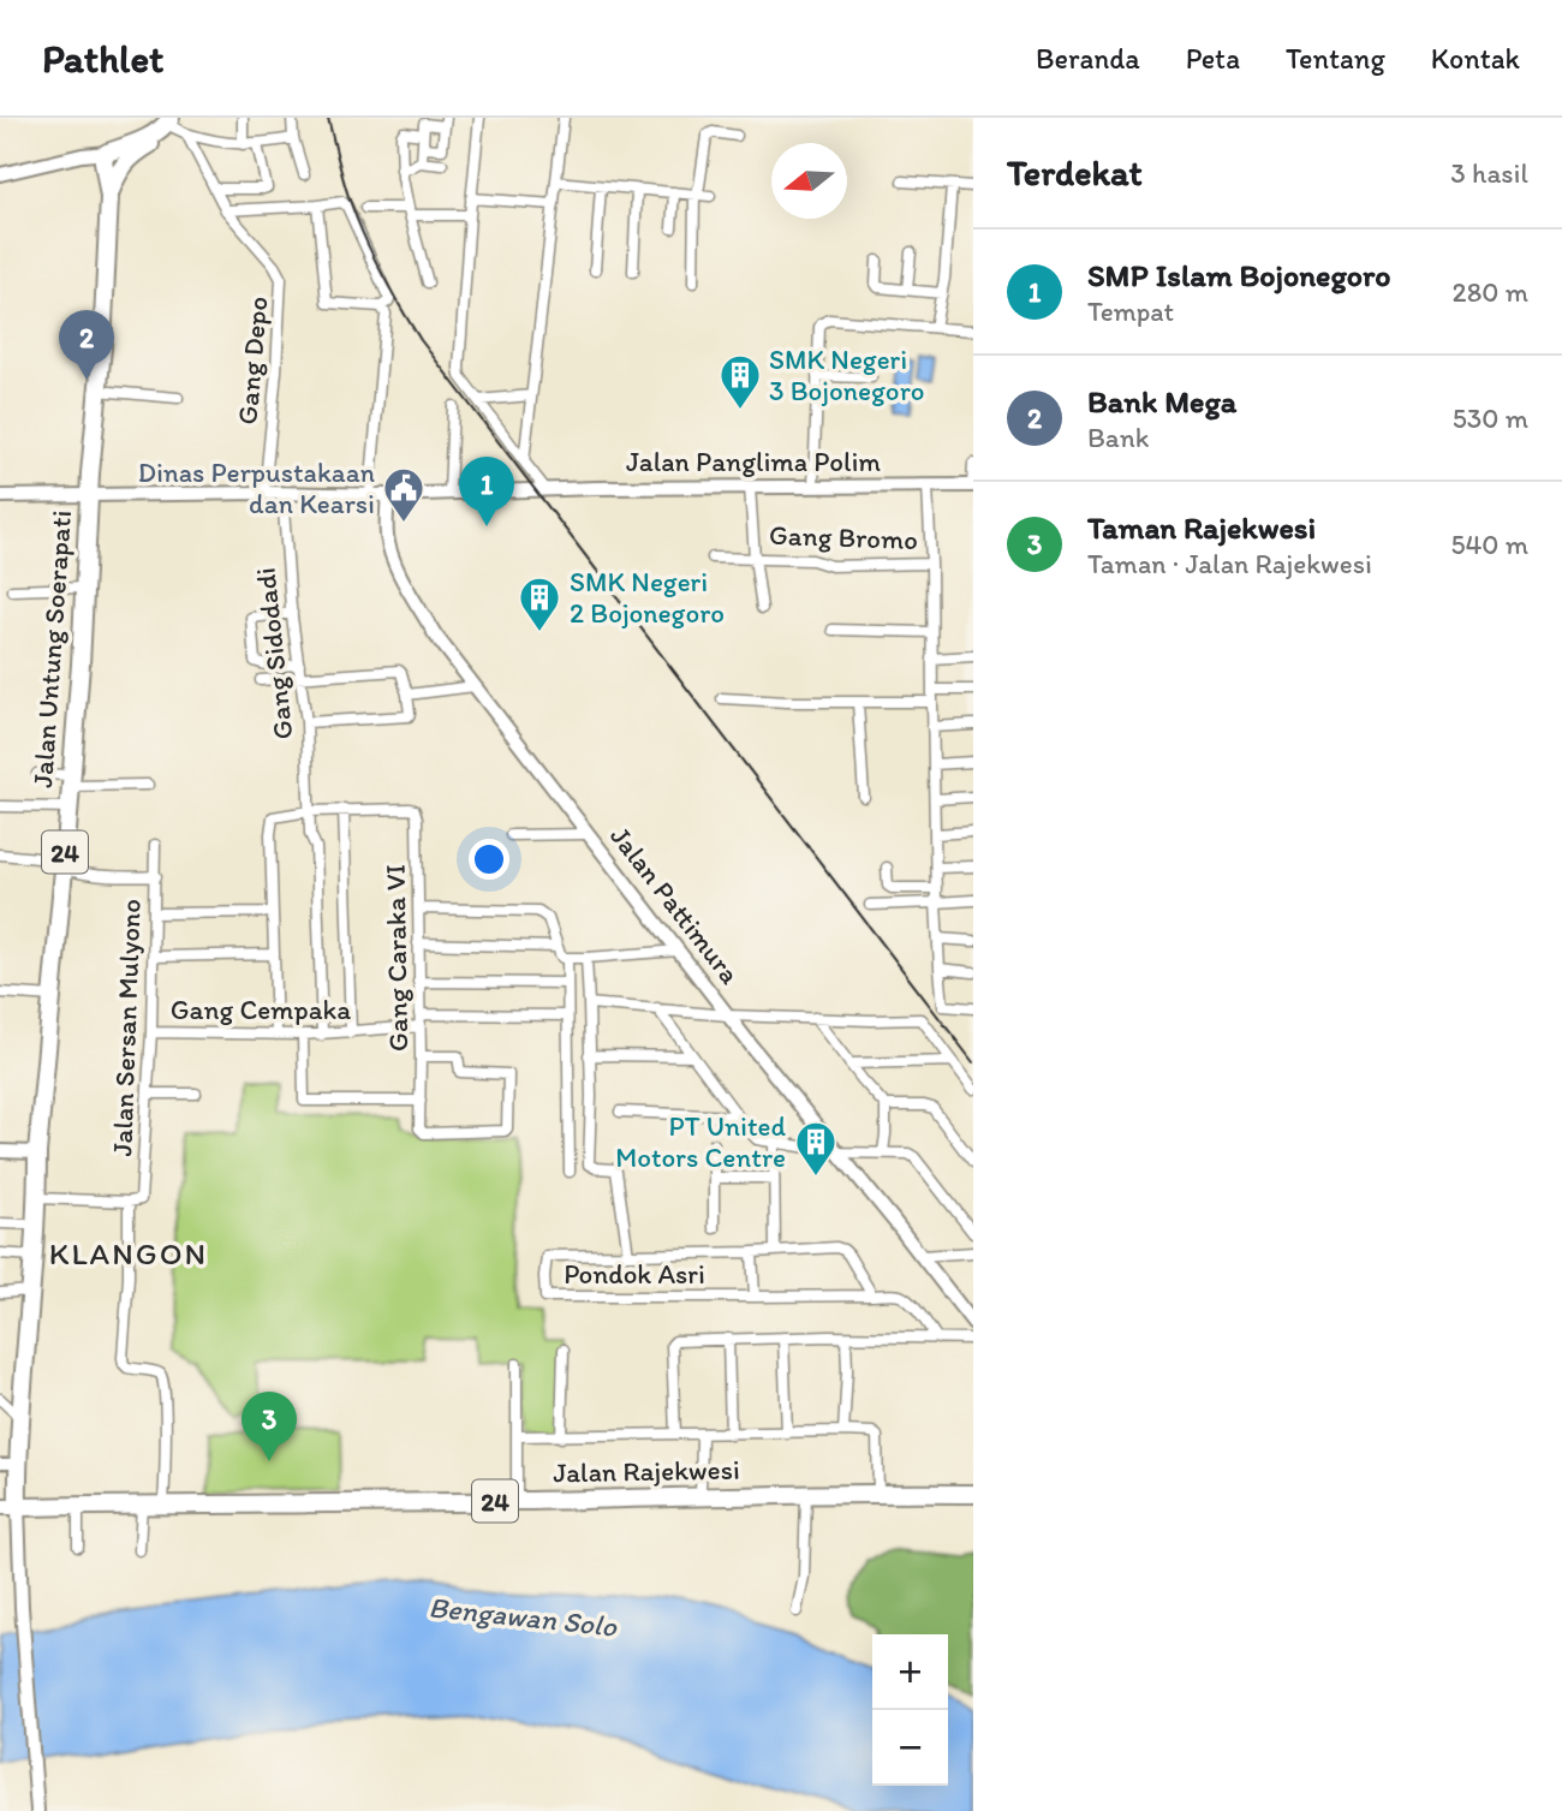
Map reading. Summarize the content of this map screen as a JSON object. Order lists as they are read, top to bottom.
{
  "streets": {
    "highway": ["Jalan Untung Soerapati", "24", "Jalan Rajekwesi"],
    "street": [
      "Gang Depo",
      "Jalan Panglima Polim",
      "Gang Bromo",
      "Gang Sidodadi",
      "Jalan Pattimura",
      "Gang Caraka VI",
      "Gang Cempaka",
      "Jalan Sersan Mulyono",
      "Pondok Asri"
    ]
  },
  "crossings": [
    ["Jalan Panglima Polim", "Gang Bromo"],
    ["Jalan Panglima Polim", "Jalan Pattimura"],
    ["Jalan Untung Soerapati", "Jalan Rajekwesi"],
    ["Gang Sidodadi", "Gang Caraka VI"],
    ["Gang Sidodadi", "Gang Cempaka"],
    ["Gang Caraka VI", "Gang Cempaka"],
    ["Gang Cempaka", "Jalan Sersan Mulyono"],
    ["Jalan Sersan Mulyono", "Jalan Rajekwesi"]
  ],
  "districts": ["KLANGON"],
  "water": ["Bengawan Solo"],
  "places": {
    "building": ["SMK Negeri 3 Bojonegoro", "SMK Negeri 2 Bojonegoro", "PT United Motors Centre"],
    "public building": ["Dinas Perpustakaan dan Kearsi"]
  },
  "north": "left",
  "page": {
    "header": "Pathlet",
    "nav": [
      "Beranda",
      "Peta",
      "Tentang",
      "Kontak"
    ],
    "heading": ["Terdekat", "3 hasil"],
    "list": [
      {
        "mark": "1",
        "name": "SMP Islam Bojonegoro",
        "note": "Tempat",
        "value": "280 m"
      },
      {
        "mark": "2",
        "name": "Bank Mega",
        "note": "Bank",
        "value": "530 m"
      },
      {
        "mark": "3",
        "name": "Taman Rajekwesi",
        "note": "Taman · Jalan Rajekwesi",
        "value": "540 m"
      }
    ],
    "pins": ["2", "1", "3"],
    "map_buttons": ["+", "−"]
  }
}
